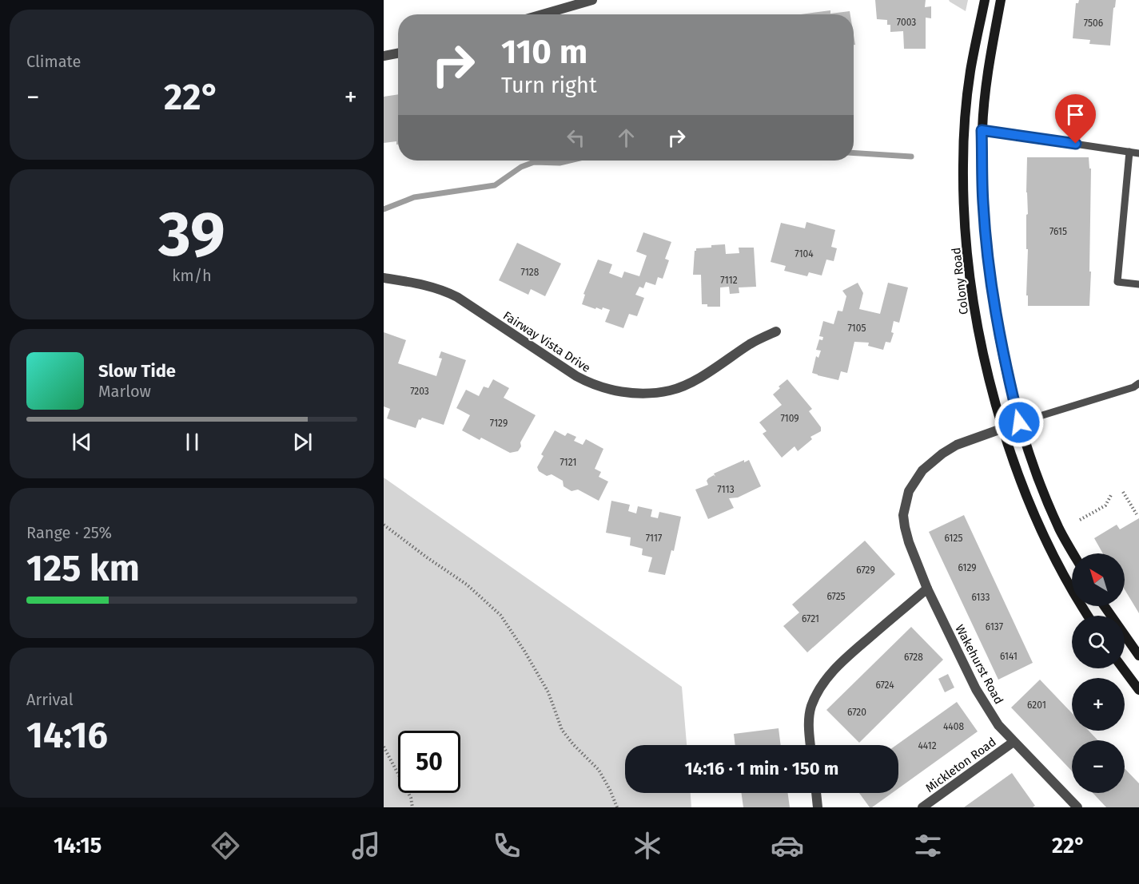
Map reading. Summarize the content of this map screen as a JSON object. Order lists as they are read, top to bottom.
{
  "streets": {
    "main road": ["Colony Road"],
    "street": ["Fairway Vista Drive", "Wakehurst Road", "Mickleton Road"]
  },
  "crossings": [
    ["Colony Road", "Wakehurst Road"],
    ["Wakehurst Road", "Mickleton Road"]
  ],
  "house_numbers": [
    "7003",
    "7506",
    "7615",
    "7104",
    "7128",
    "7112",
    "7105",
    "7203",
    "7109",
    "7129",
    "7121",
    "7113",
    "7117",
    "6125",
    "6129",
    "6729",
    "6725",
    "6133",
    "6721",
    "6137",
    "6141",
    "6728",
    "6724",
    "6201",
    "6720",
    "4408",
    "4412"
  ],
  "north": "top left",
  "page": {
    "tile": [
      "Climate",
      ["39", "km/h"],
      ["Range · 25%", "125 km"],
      ["Arrival", "14:16"]
    ],
    "turn": ["110 m", "Turn right"],
    "heat": ["−", "22°", "+"],
    "song": ["Slow Tide", "Marlow"],
    "map_buttons": ["+", "−"],
    "limit": "50",
    "trip": "14:16 · 1 min · 150 m",
    "tabs": ["14:15", "22°"]
  }
}
